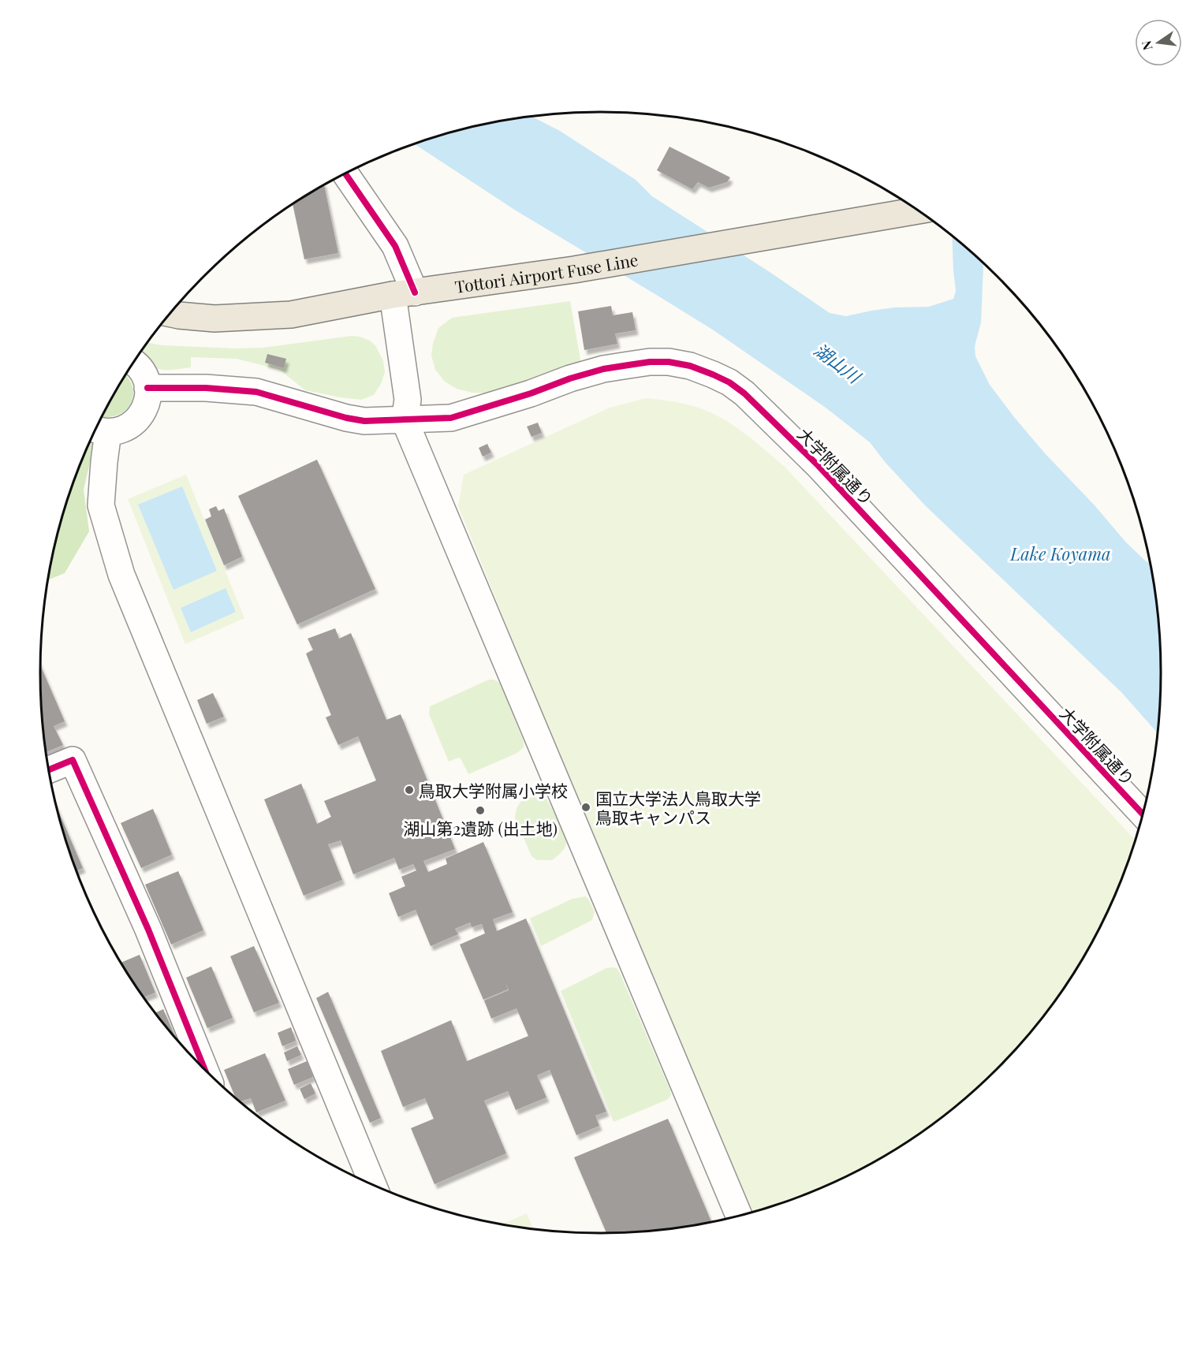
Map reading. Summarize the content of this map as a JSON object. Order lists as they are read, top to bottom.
{
  "streets": {
    "main road": ["Tottori Airport Fuse Line"],
    "street": ["大学附属通り"]
  },
  "water": ["湖山川", "Lake Koyama"],
  "places": ["鳥取大学附属小学校", "国立大学法人鳥取大学 鳥取キャンパス", "湖山第2遺跡 (出土地)"],
  "north": "left"
}
